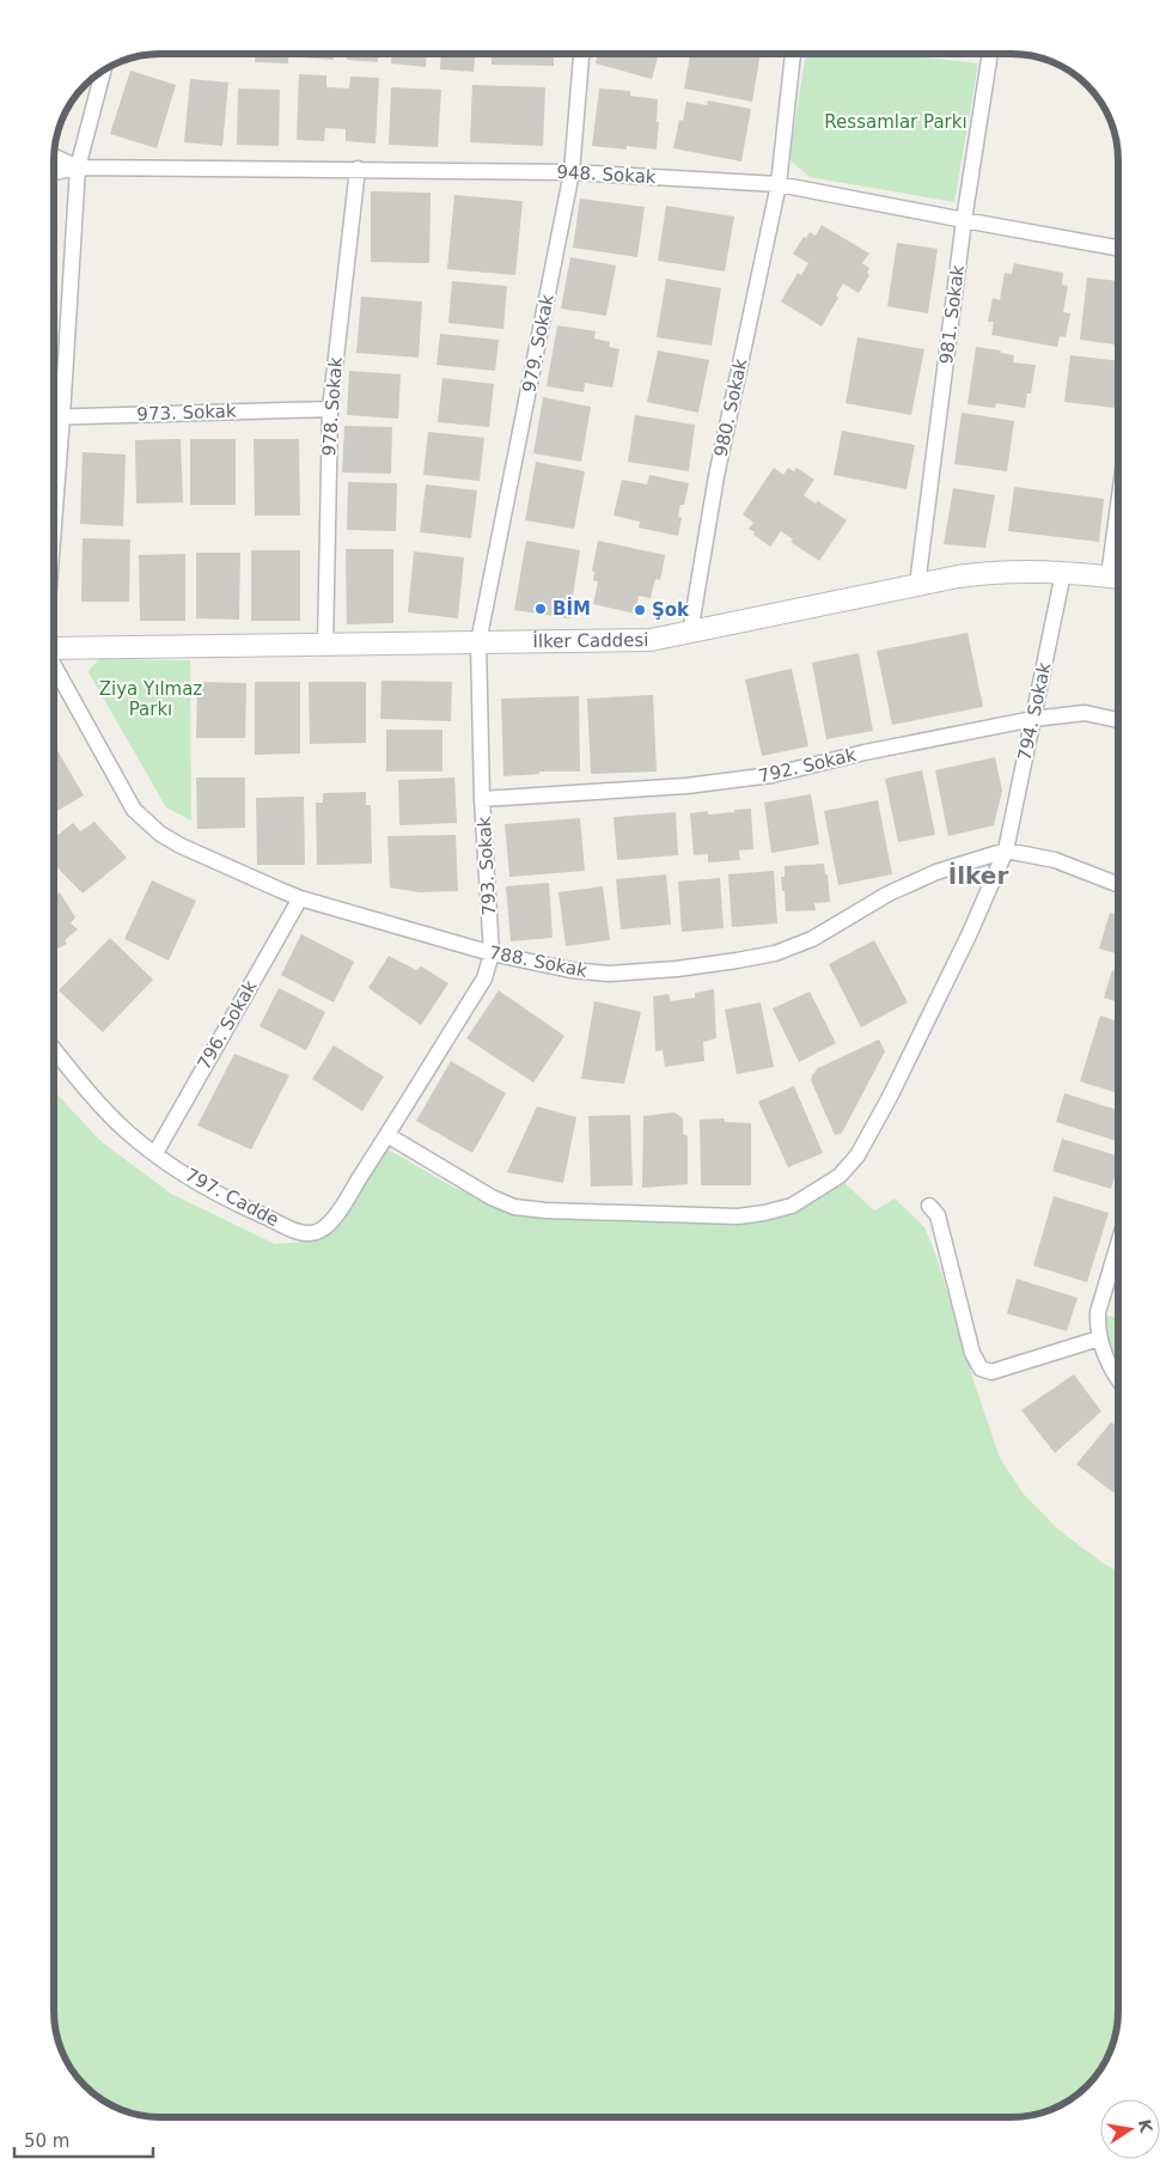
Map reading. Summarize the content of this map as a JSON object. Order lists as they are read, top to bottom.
{
  "streets": {
    "main road": ["İlker Caddesi"],
    "street": [
      "948. Sokak",
      "981. Sokak",
      "979. Sokak",
      "978. Sokak",
      "980. Sokak",
      "973. Sokak",
      "794. Sokak",
      "792. Sokak",
      "793. Sokak",
      "788. Sokak",
      "796. Sokak",
      "797. Cadde"
    ]
  },
  "crossings": [
    ["948. Sokak", "981. Sokak"],
    ["948. Sokak", "979. Sokak"],
    ["948. Sokak", "978. Sokak"],
    ["948. Sokak", "980. Sokak"],
    ["981. Sokak", "İlker Caddesi"],
    ["979. Sokak", "İlker Caddesi"],
    ["979. Sokak", "793. Sokak"],
    ["978. Sokak", "973. Sokak"],
    ["978. Sokak", "İlker Caddesi"],
    ["980. Sokak", "İlker Caddesi"],
    ["İlker Caddesi", "794. Sokak"],
    ["İlker Caddesi", "793. Sokak"],
    ["794. Sokak", "792. Sokak"],
    ["794. Sokak", "793. Sokak"],
    ["794. Sokak", "788. Sokak"],
    ["794. Sokak", "797. Cadde"],
    ["792. Sokak", "793. Sokak"],
    ["793. Sokak", "788. Sokak"],
    ["793. Sokak", "797. Cadde"],
    ["788. Sokak", "796. Sokak"],
    ["796. Sokak", "797. Cadde"]
  ],
  "districts": ["İlker"],
  "parks": ["Ressamlar Parkı", "Ziya Yılmaz Parkı"],
  "places": ["BİM", "Şok"],
  "scale_bar": "50 m",
  "north": "right"
}
